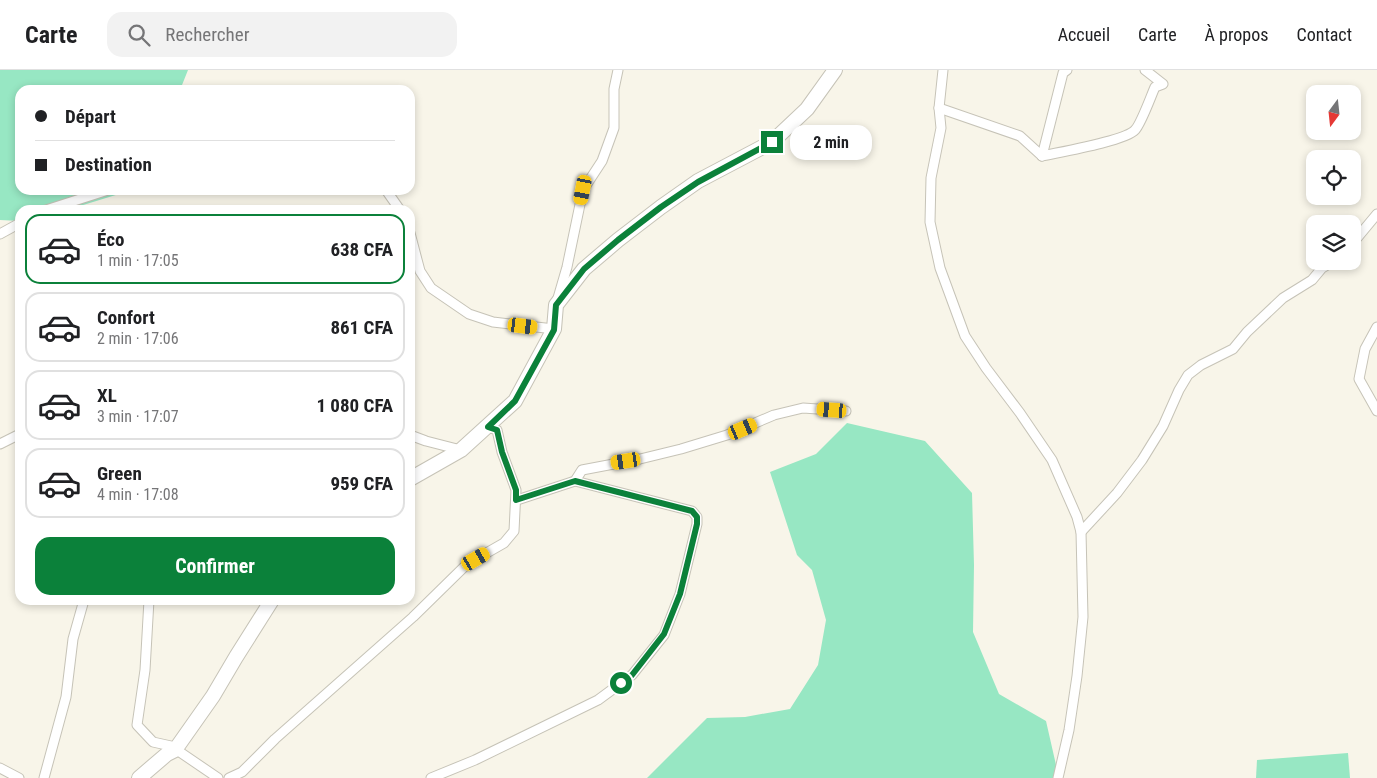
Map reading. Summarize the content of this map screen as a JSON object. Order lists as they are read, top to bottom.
{
  "north": "bottom",
  "page": {
    "header": "Carte",
    "search": "Rechercher",
    "nav": [
      "Accueil",
      "Carte",
      "À propos",
      "Contact"
    ],
    "banner": ["Départ", "Destination"],
    "bubble": "2 min",
    "list": [
      {
        "name": "Éco",
        "note": "1 min · 17:05",
        "value": "638 CFA"
      },
      {
        "name": "Confort",
        "note": "2 min · 17:06",
        "value": "861 CFA"
      },
      {
        "name": "XL",
        "note": "3 min · 17:07",
        "value": "1 080 CFA"
      },
      {
        "name": "Green",
        "note": "4 min · 17:08",
        "value": "959 CFA"
      }
    ],
    "buttons": "Confirmer"
  }
}
